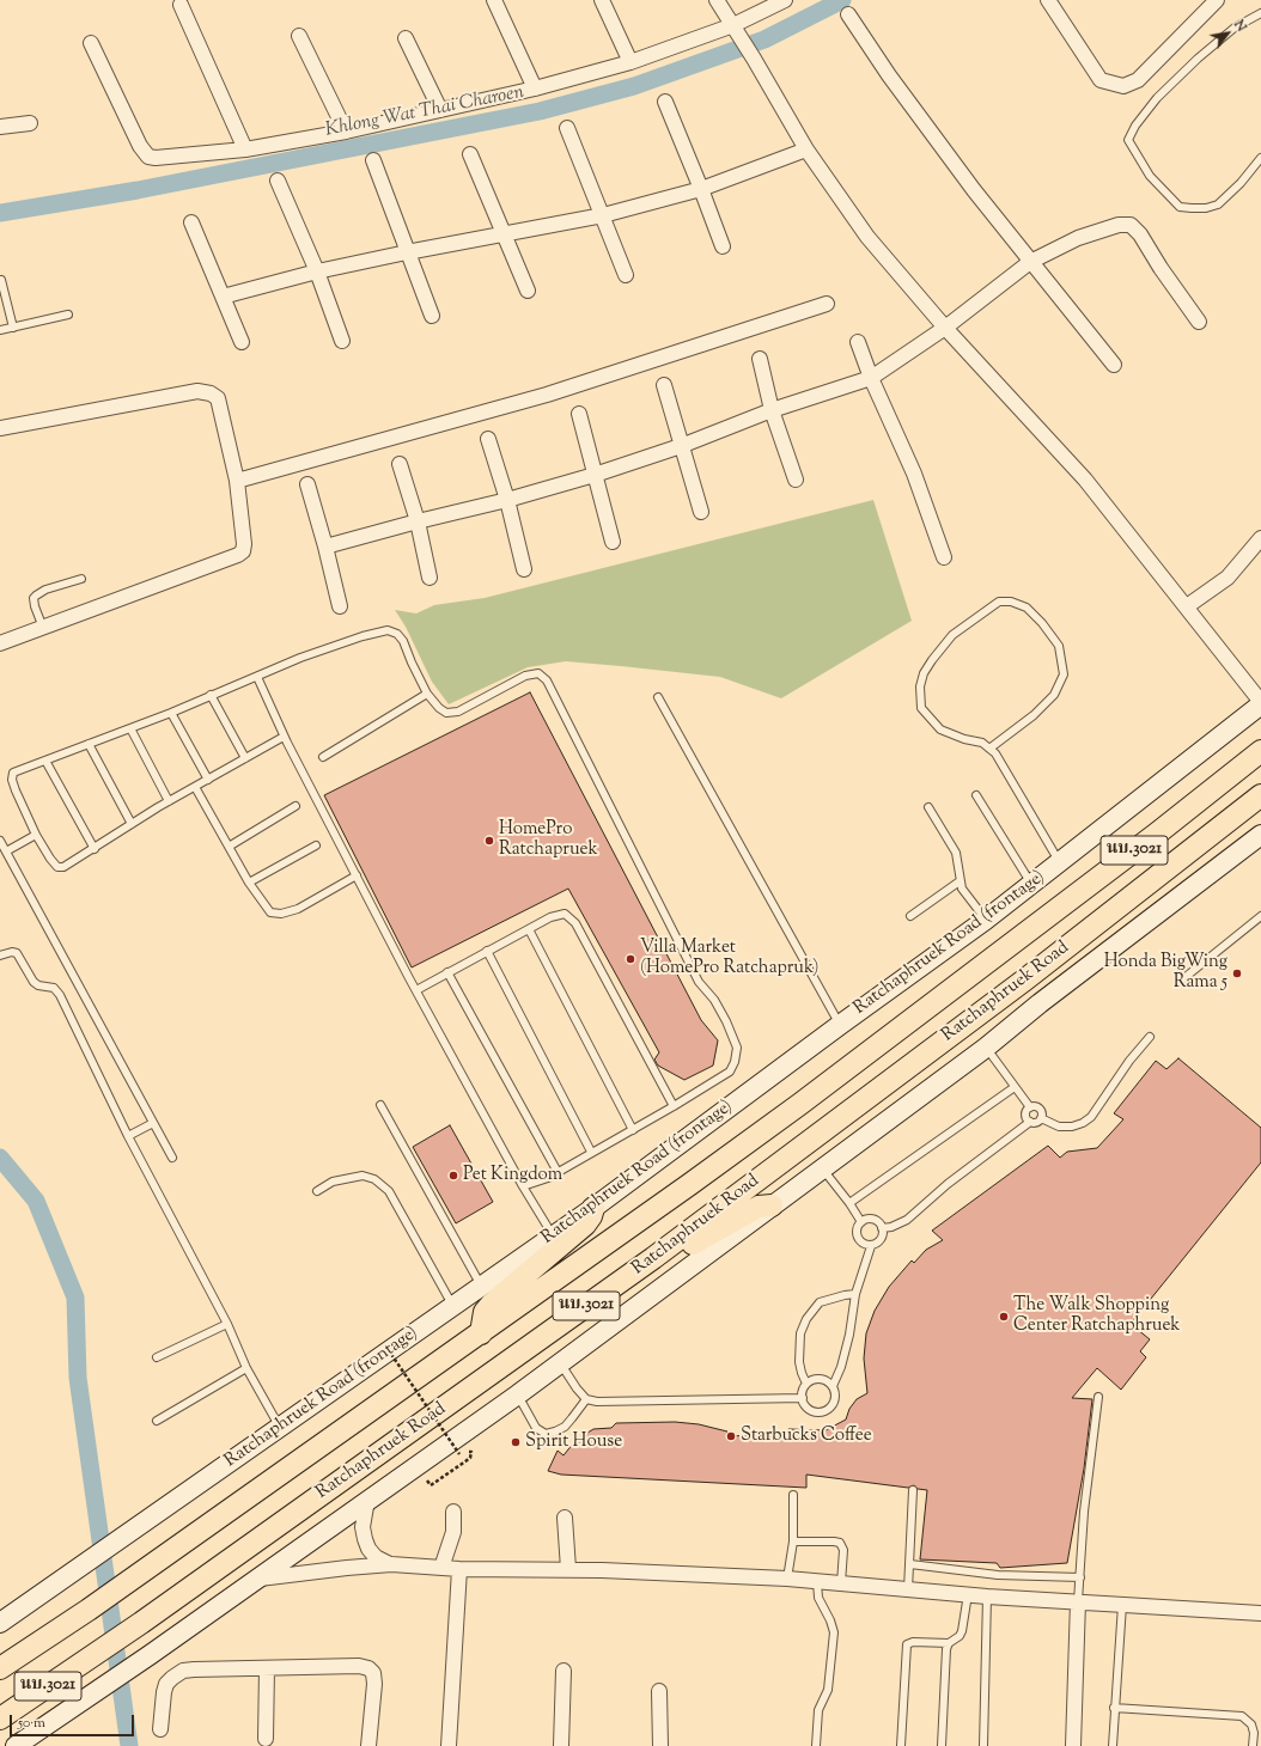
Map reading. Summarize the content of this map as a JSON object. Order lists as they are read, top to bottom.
{
  "streets": {
    "main road": ["นบ.3021", "Ratchaphruek Road (frontage)", "Ratchaphruek Road"]
  },
  "water": ["Khlong Wat Thai Charoen"],
  "places": [
    "HomePro Ratchapruek",
    "Villa Market (HomePro Ratchapruk)",
    "Honda BigWing Rama 5",
    "Pet Kingdom",
    "The Walk Shopping Center Ratchaphruek",
    "Starbucks Coffee",
    "Spirit House"
  ],
  "scale_bar": "50 m",
  "north": "top right"
}
